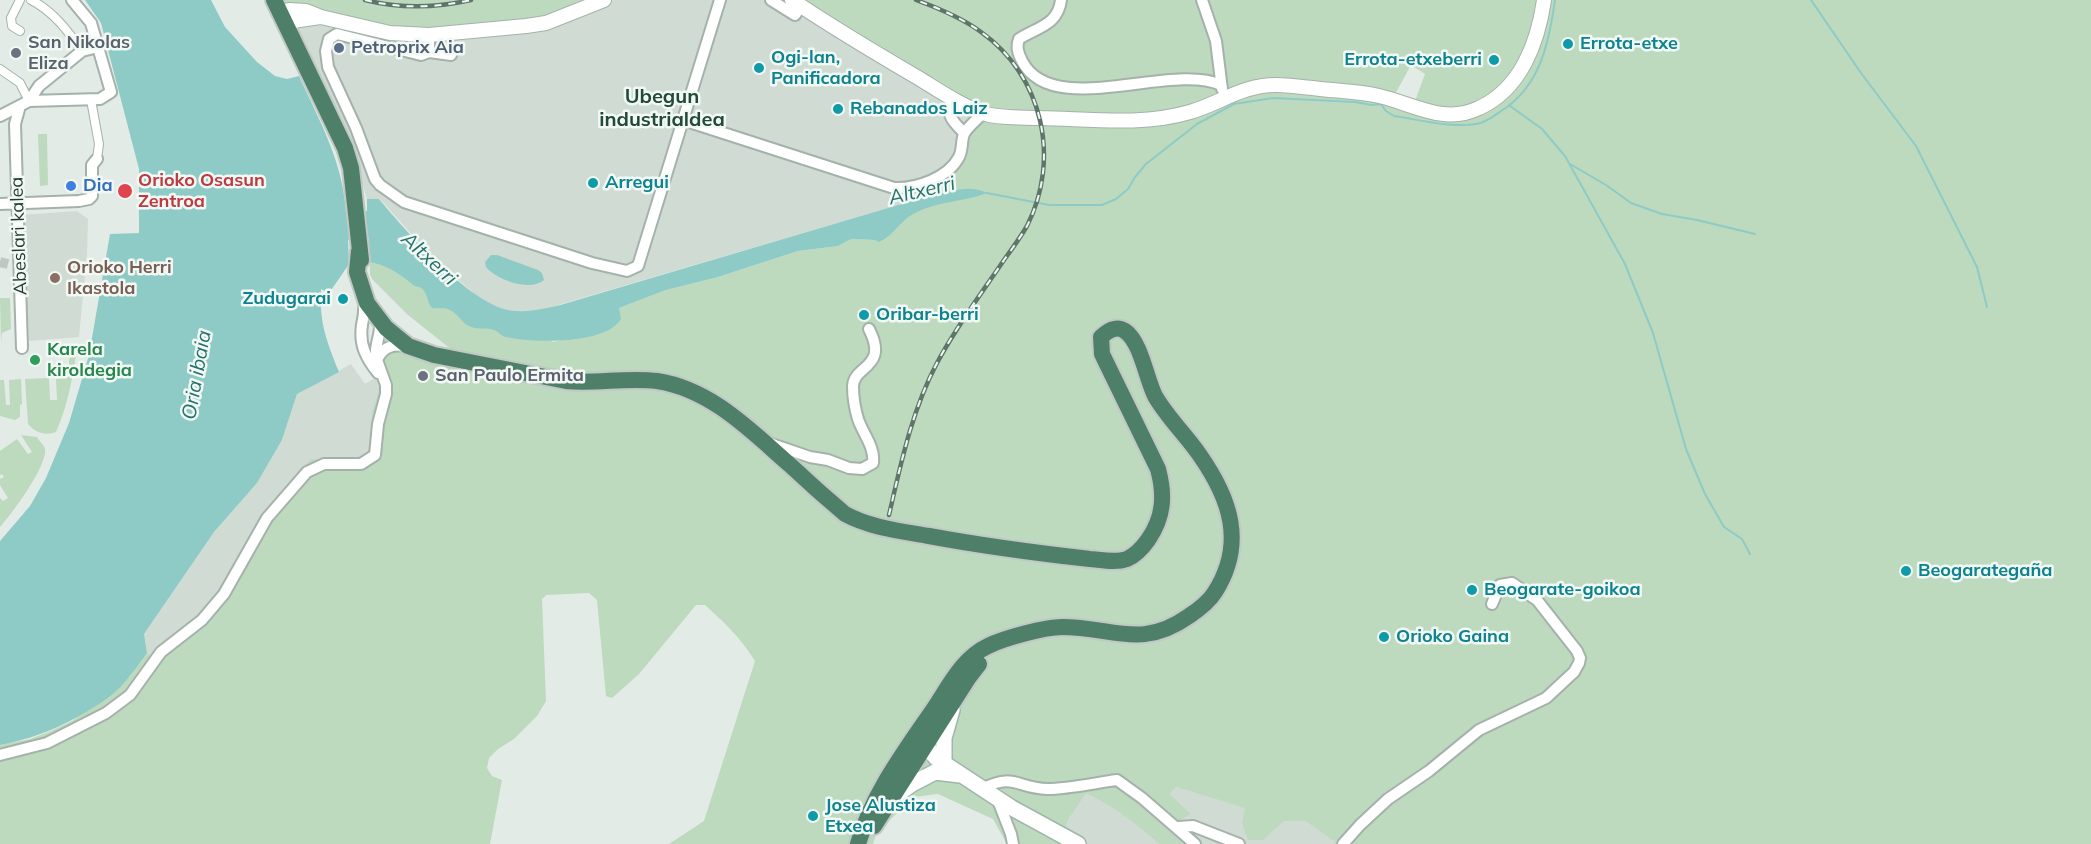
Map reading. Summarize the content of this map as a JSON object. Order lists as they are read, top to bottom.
{
  "streets": {
    "street": ["Abeslari kalea"]
  },
  "districts": ["Ubegun industrialdea"],
  "water": ["Altxerri", "Oria ibaia"],
  "places": [
    "Errota-etxe",
    "Petroprix Aia",
    "San Nikolas Eliza",
    "Errota-etxeberri",
    "Ogi-lan, Panificadora",
    "Rebanados Laiz",
    "Arregui",
    "Dia",
    "Orioko Osasun Zentroa",
    "Orioko Herri Ikastola",
    "Zudugarai",
    "Oribar-berri",
    "Karela kiroldegia",
    "San Paulo Ermita",
    "Beogarategaña",
    "Beogarate-goikoa",
    "Orioko Gaina",
    "Jose Alustiza Etxea"
  ]
}
